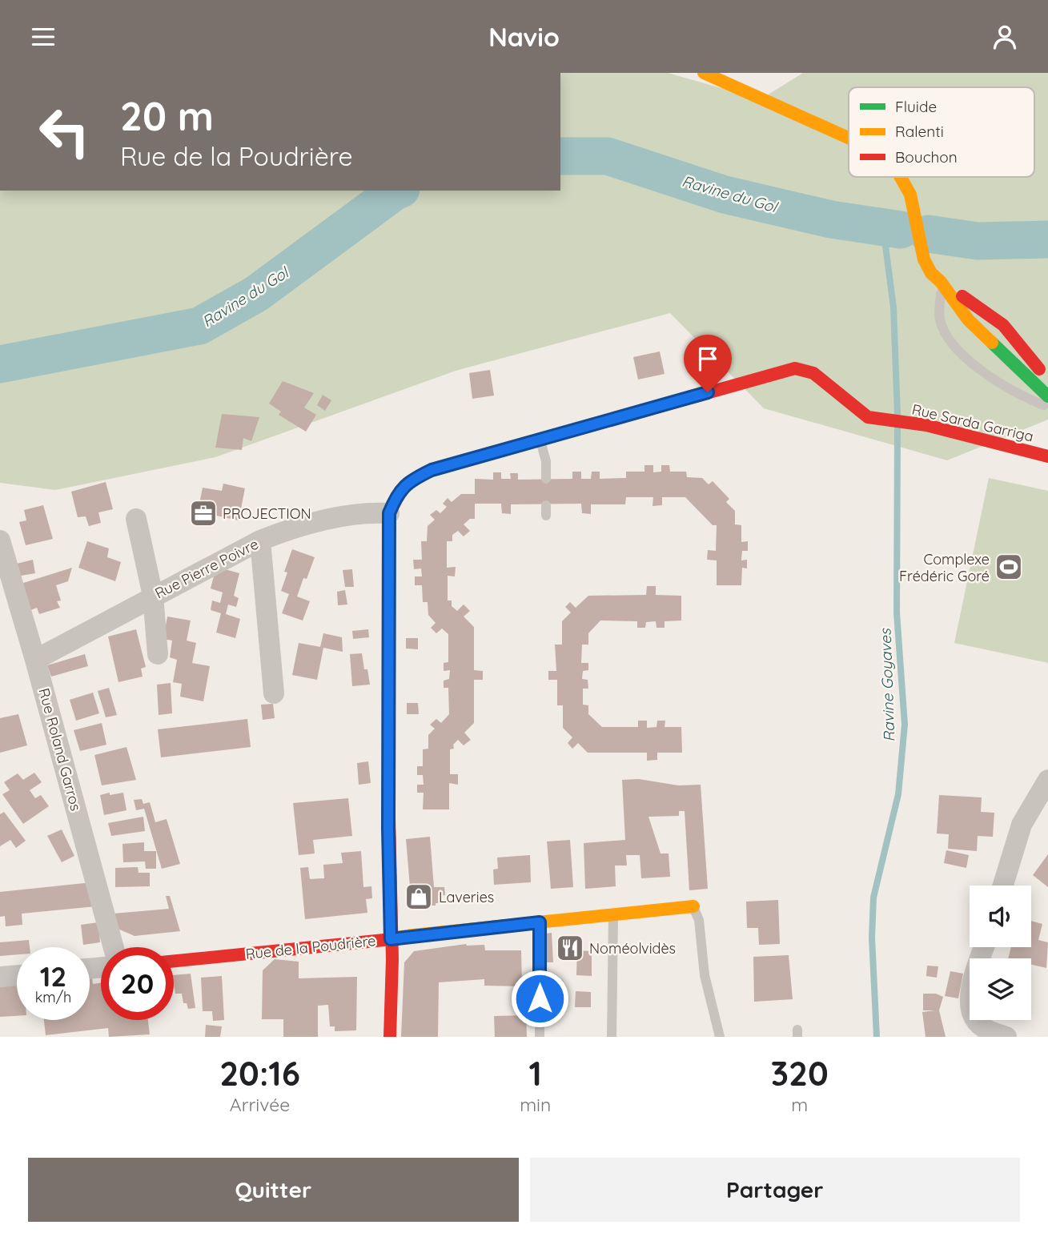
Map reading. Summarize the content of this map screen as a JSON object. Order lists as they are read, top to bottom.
{
  "streets": {
    "street": [
      "Rue Sarda Garriga",
      "Rue Pierre Poivre",
      "Rue Roland Garros",
      "Rue de la Poudrière"
    ]
  },
  "crossings": [
    ["Rue Sarda Garriga", "Rue Pierre Poivre"],
    ["Rue Sarda Garriga", "Rue de la Poudrière"],
    ["Rue Pierre Poivre", "Rue Roland Garros"]
  ],
  "water": ["Ravine du Gol", "Ravine Goyaves"],
  "places": {
    "office": ["PROJECTION"],
    "sports": ["Complexe Frédéric Goré"],
    "shop": ["Laveries"],
    "restaurant": ["Noméolvidès"]
  },
  "legend": ["Fluide", "Ralenti", "Bouchon"],
  "page": {
    "header": "Navio",
    "turn": ["20 m", "Rue de la Poudrière"],
    "speed": "12 km/h",
    "limit": "20",
    "eta": [
      "20:16",
      "Arrivée",
      "1",
      "min",
      "320",
      "m"
    ],
    "buttons": ["Quitter", "Partager"]
  }
}
